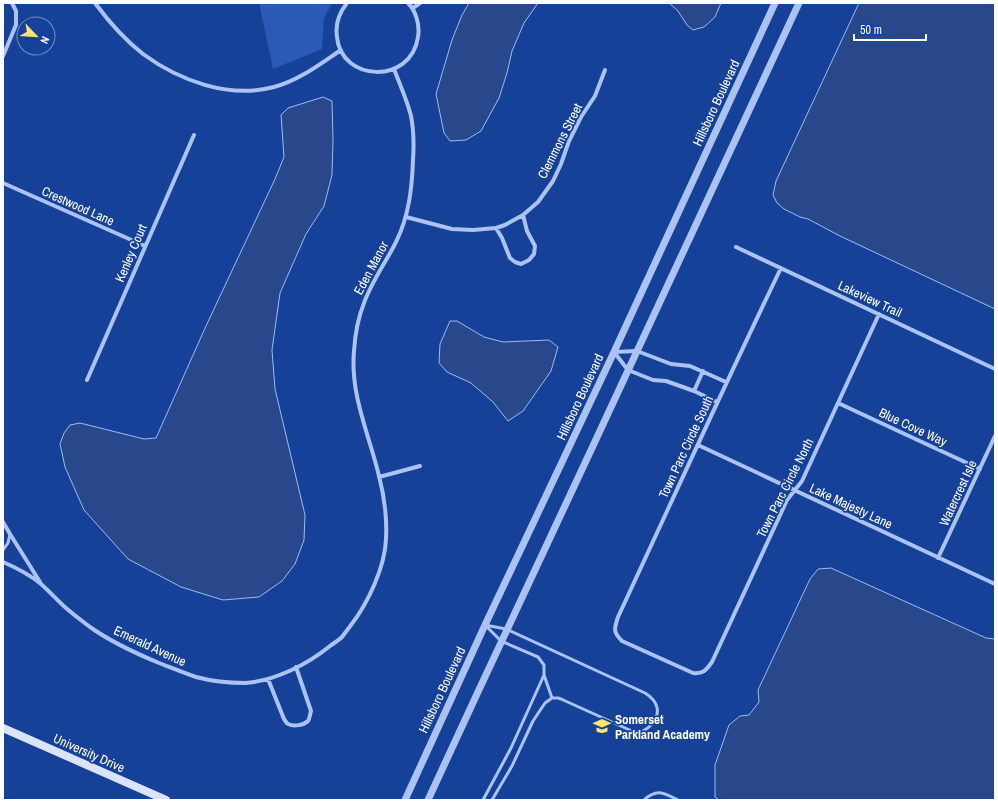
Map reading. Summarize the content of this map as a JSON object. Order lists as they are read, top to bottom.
{
  "streets": {
    "main road": ["University Drive"],
    "street": [
      "Hillsboro Boulevard",
      "Clemmons Street",
      "Crestwood Lane",
      "Kenley Court",
      "Eden Manor",
      "Lakeview Trail",
      "Blue Cove Way",
      "Town Parc Circle South",
      "Town Parc Circle North",
      "Watercrest Isle",
      "Lake Majesty Lane",
      "Emerald Avenue"
    ]
  },
  "crossings": [
    ["Clemmons Street", "Eden Manor"],
    ["Crestwood Lane", "Kenley Court"],
    ["Eden Manor", "Emerald Avenue"],
    ["Lakeview Trail", "Town Parc Circle South"],
    ["Lakeview Trail", "Town Parc Circle North"],
    ["Blue Cove Way", "Town Parc Circle North"],
    ["Blue Cove Way", "Watercrest Isle"],
    ["Town Parc Circle South", "Town Parc Circle North"],
    ["Town Parc Circle South", "Lake Majesty Lane"],
    ["Town Parc Circle North", "Lake Majesty Lane"],
    ["Watercrest Isle", "Lake Majesty Lane"]
  ],
  "places": {
    "school or university": ["Somerset Parkland Academy"]
  },
  "scale_bar": "50 m",
  "north": "bottom right"
}
